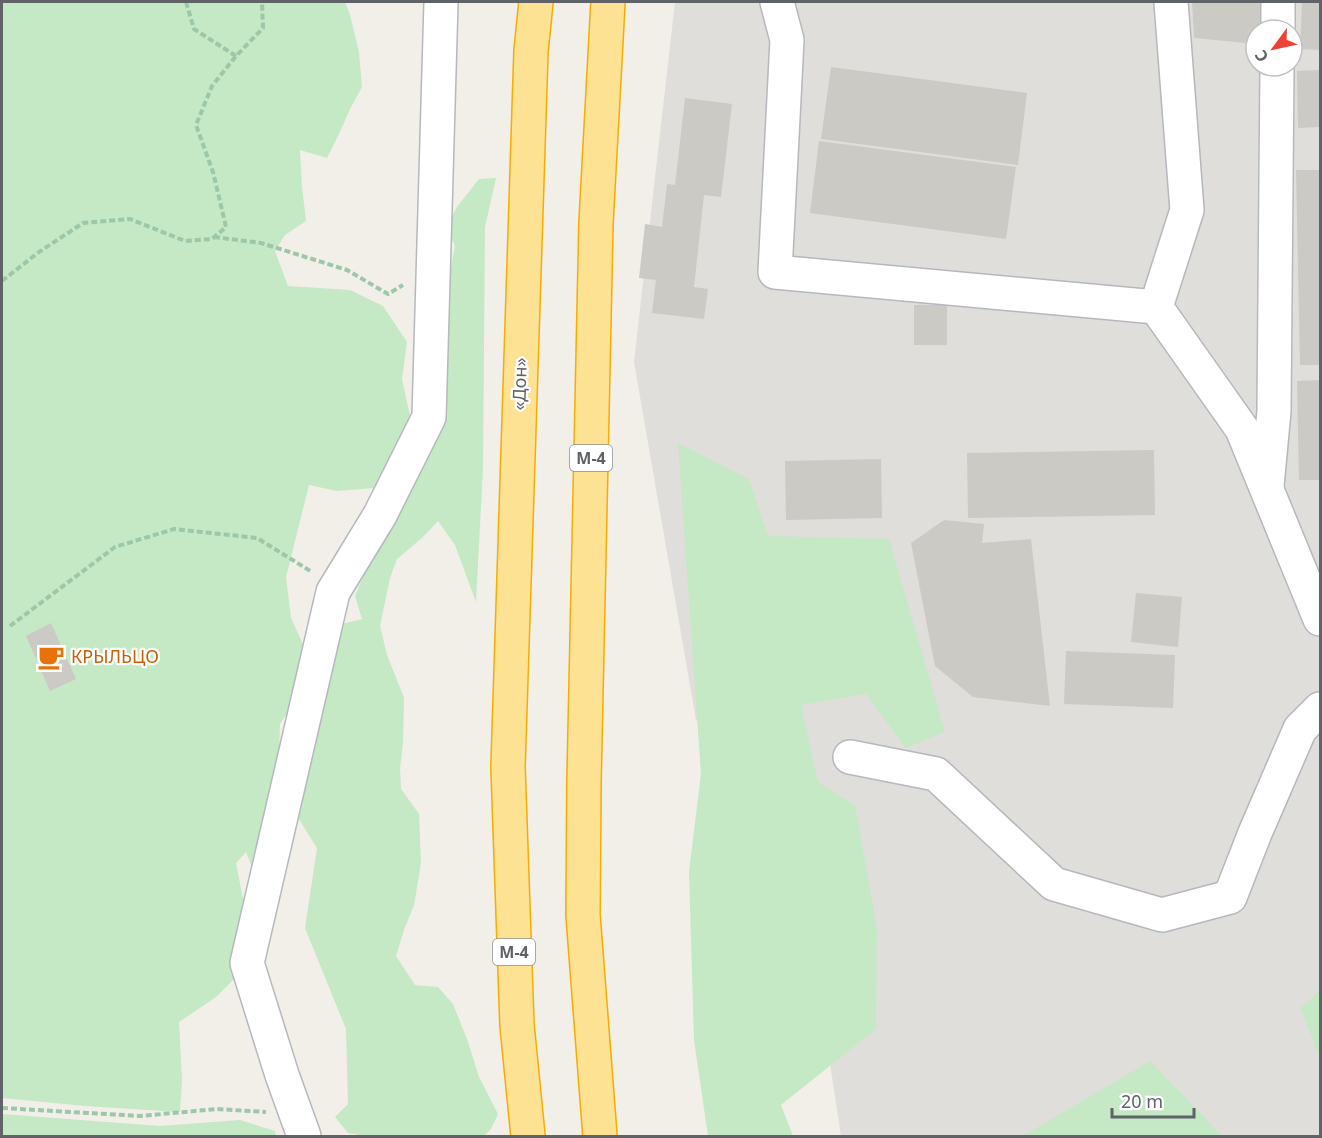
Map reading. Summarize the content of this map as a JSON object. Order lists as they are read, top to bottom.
{
  "streets": {
    "highway": ["«Дон»", "М-4"]
  },
  "places": {
    "cafe": ["КРЫЛЬЦО"]
  },
  "scale_bar": "20 m",
  "north": "bottom left"
}
